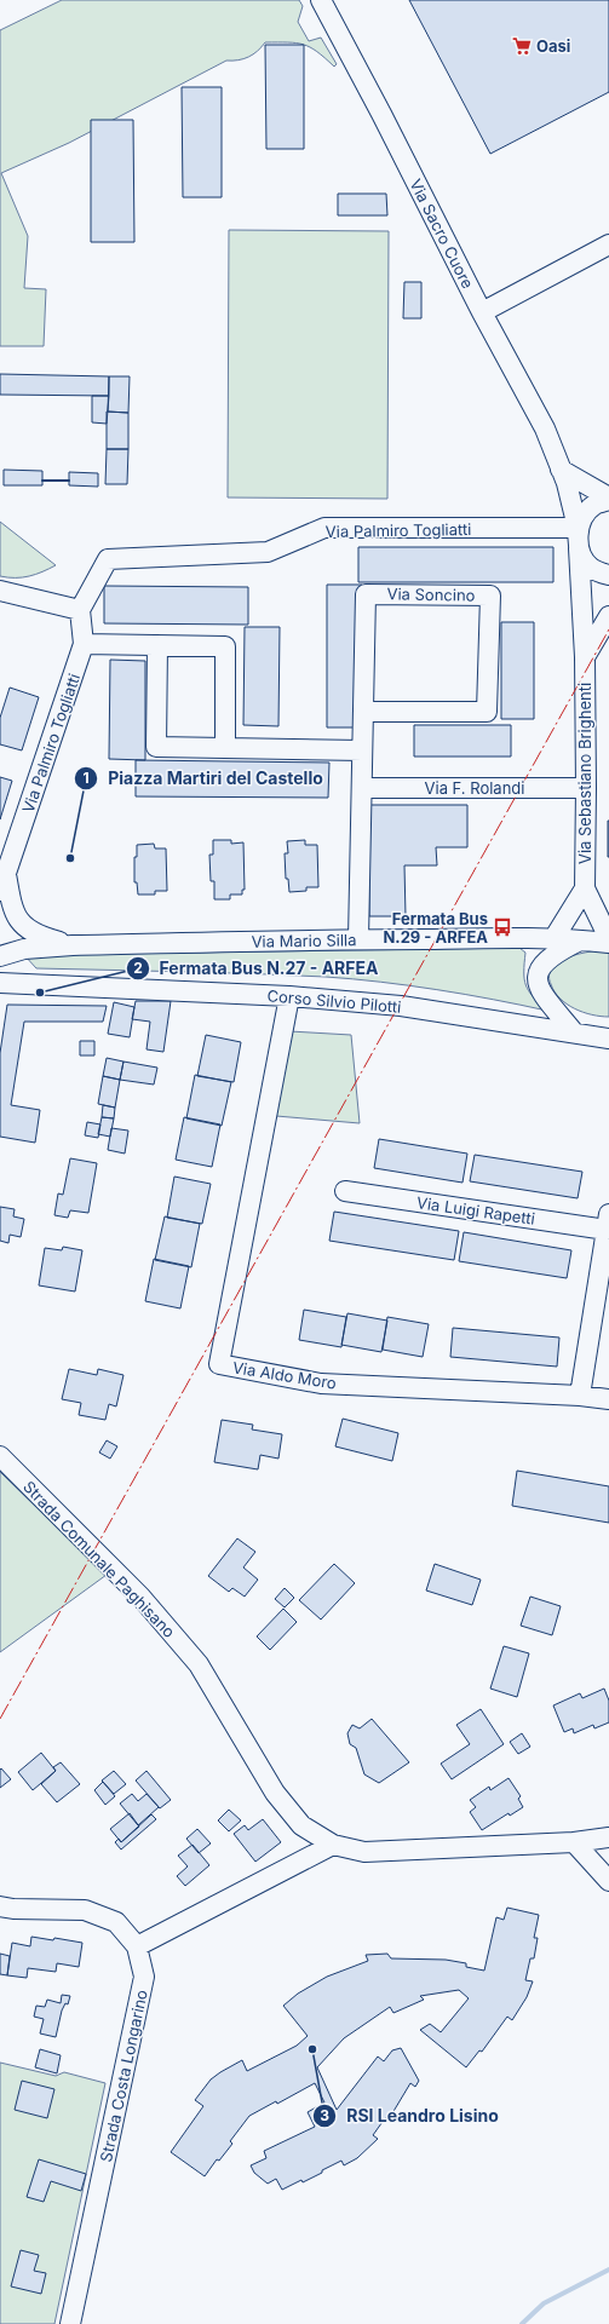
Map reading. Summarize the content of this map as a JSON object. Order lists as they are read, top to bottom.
{
  "streets": {
    "street": [
      "Via Sacro Cuore",
      "Via Palmiro Togliatti",
      "Via Soncino",
      "Via Sebastiano Brighenti",
      "Via F. Rolandi",
      "Via Mario Silla",
      "Corso Silvio Pilotti",
      "Via Luigi Rapetti",
      "Via Aldo Moro",
      "Strada Comunale Paghisano",
      "Strada Costa Longarino"
    ]
  },
  "crossings": [
    ["Via Sacro Cuore", "Via Palmiro Togliatti"],
    ["Via Sacro Cuore", "Via Sebastiano Brighenti"],
    ["Via Palmiro Togliatti", "Via Mario Silla"],
    ["Via Soncino", "Via F. Rolandi"],
    ["Via Soncino", "Via Mario Silla"],
    ["Via Sebastiano Brighenti", "Via F. Rolandi"],
    ["Corso Silvio Pilotti", "Via Aldo Moro"]
  ],
  "places": {
    "supermarket": ["Oasi"],
    "other": ["Piazza Martiri del Castello", "Fermata Bus N.27 - ARFEA", "RSI Leandro Lisino"],
    "bus stop": ["Fermata Bus N.29 - ARFEA"]
  }
}
